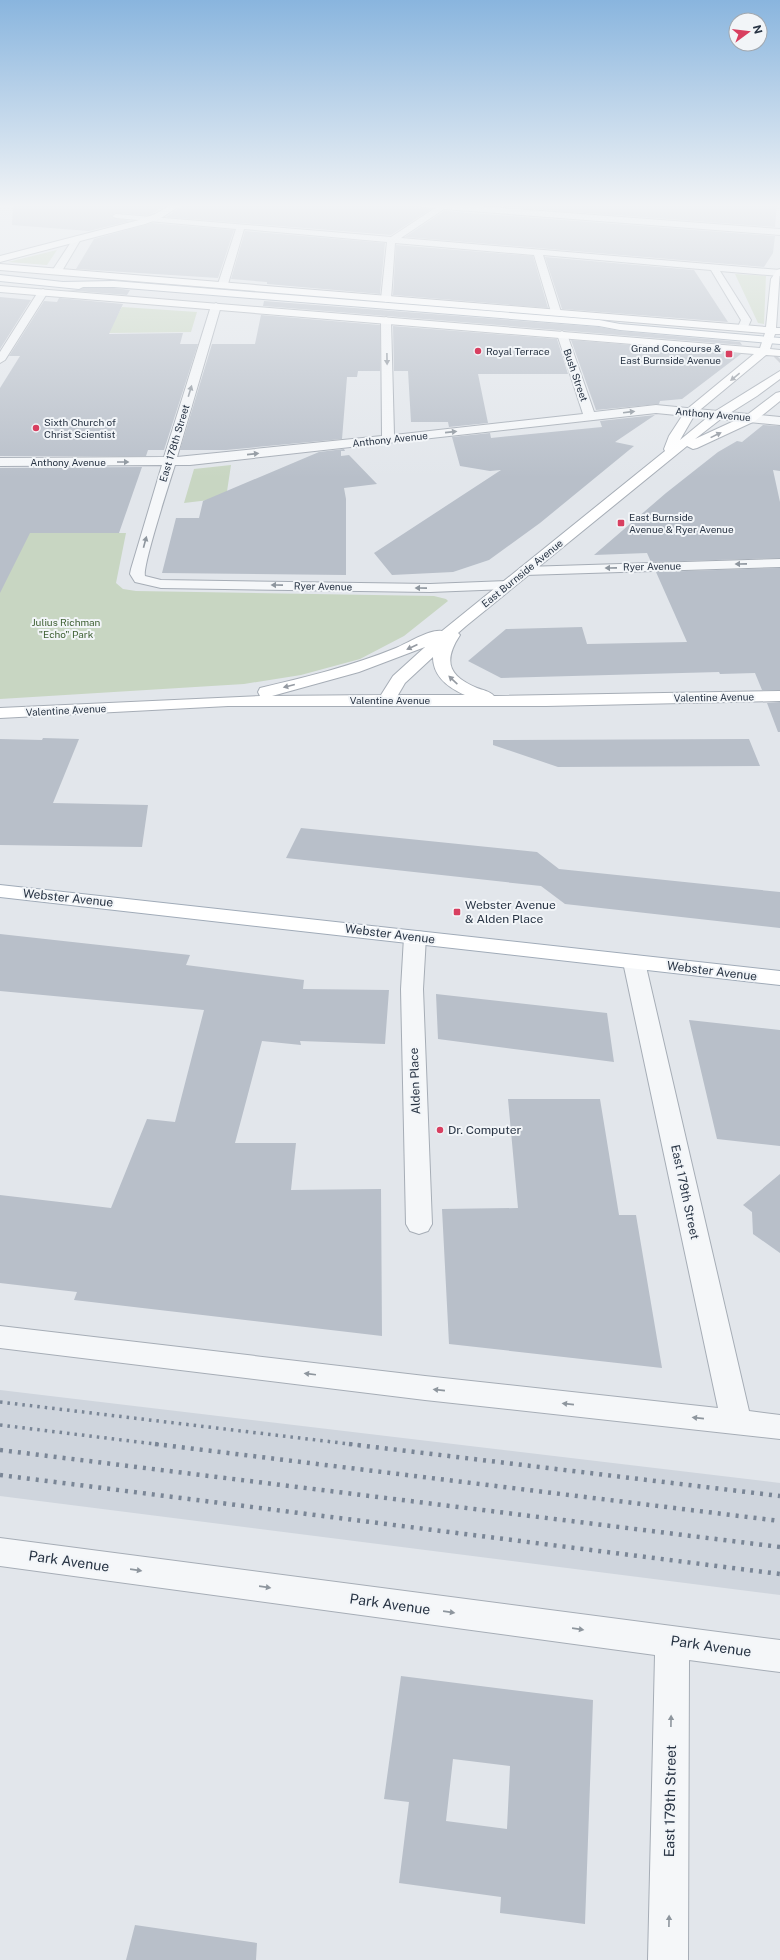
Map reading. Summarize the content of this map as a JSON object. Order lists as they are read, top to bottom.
{
  "streets": {
    "main road": ["East Burnside Avenue", "Valentine Avenue", "Webster Avenue"],
    "street": [
      "Bush Street",
      "Anthony Avenue",
      "East 178th Street",
      "Ryer Avenue",
      "Alden Place",
      "East 179th Street",
      "Park Avenue"
    ]
  },
  "crossings": [
    ["Bush Street", "Anthony Avenue"],
    ["Anthony Avenue", "East 178th Street"],
    ["Anthony Avenue", "East Burnside Avenue"],
    ["East 178th Street", "Ryer Avenue"],
    ["Ryer Avenue", "East Burnside Avenue"],
    ["East Burnside Avenue", "Valentine Avenue"],
    ["Webster Avenue", "Alden Place"],
    ["Webster Avenue", "East 179th Street"],
    ["East 179th Street", "Park Avenue"]
  ],
  "one_way": [
    "Anthony Avenue",
    "Ryer Avenue",
    "East 179th Street",
    "Park Avenue"
  ],
  "parks": ["Julius Richman \"Echo\" Park"],
  "places": {
    "other": ["Royal Terrace", "Sixth Church of Christ Scientist", "Dr. Computer"],
    "transit": ["Grand Concourse & East Burnside Avenue", "East Burnside Avenue & Ryer Avenue", "Webster Avenue & Alden Place"]
  },
  "north": "right"
}
